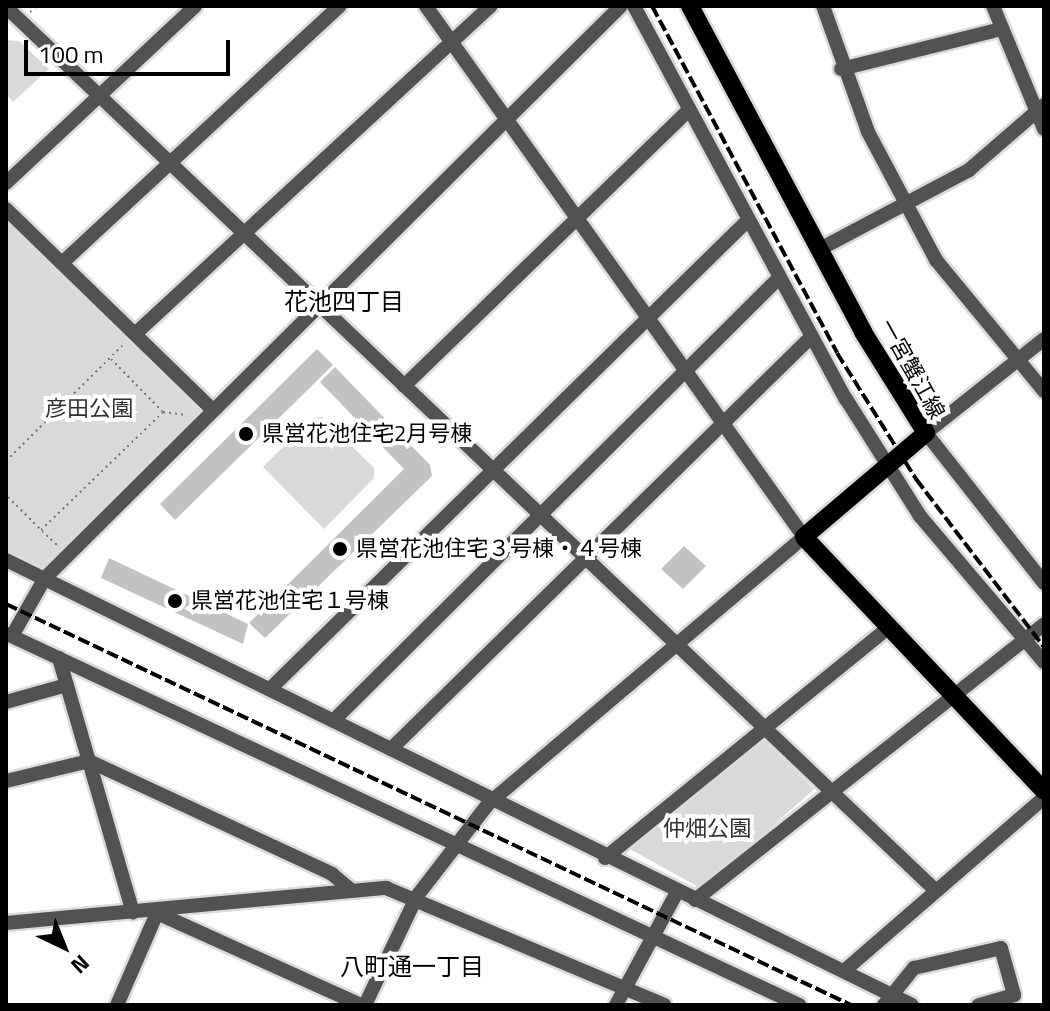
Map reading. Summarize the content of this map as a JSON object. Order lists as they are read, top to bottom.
{
  "streets": {
    "main road": ["一宮蟹江線"]
  },
  "districts": ["花池四丁目", "八町通一丁目"],
  "parks": ["彦田公園", "仲畑公園"],
  "places": ["県営花池住宅2月号棟", "県営花池住宅３号棟・４号棟", "県営花池住宅１号棟"],
  "scale_bar": "100 m",
  "north": "bottom right"
}
